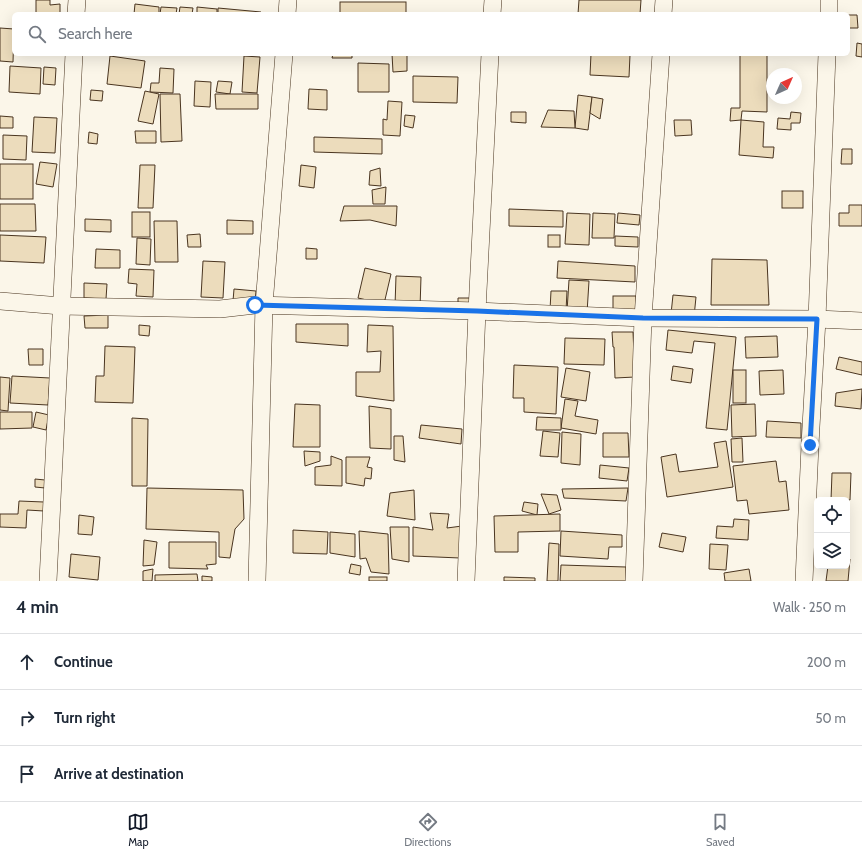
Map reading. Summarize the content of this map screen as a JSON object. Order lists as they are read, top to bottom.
{
  "north": "top right",
  "page": {
    "search": "Search here",
    "heading": ["4 min", "Walk · 250 m"],
    "list": [
      ["Continue", "200 m"],
      ["Turn right", "50 m"],
      "Arrive at destination"
    ],
    "nav": ["Map", "Directions", "Saved"]
  }
}
